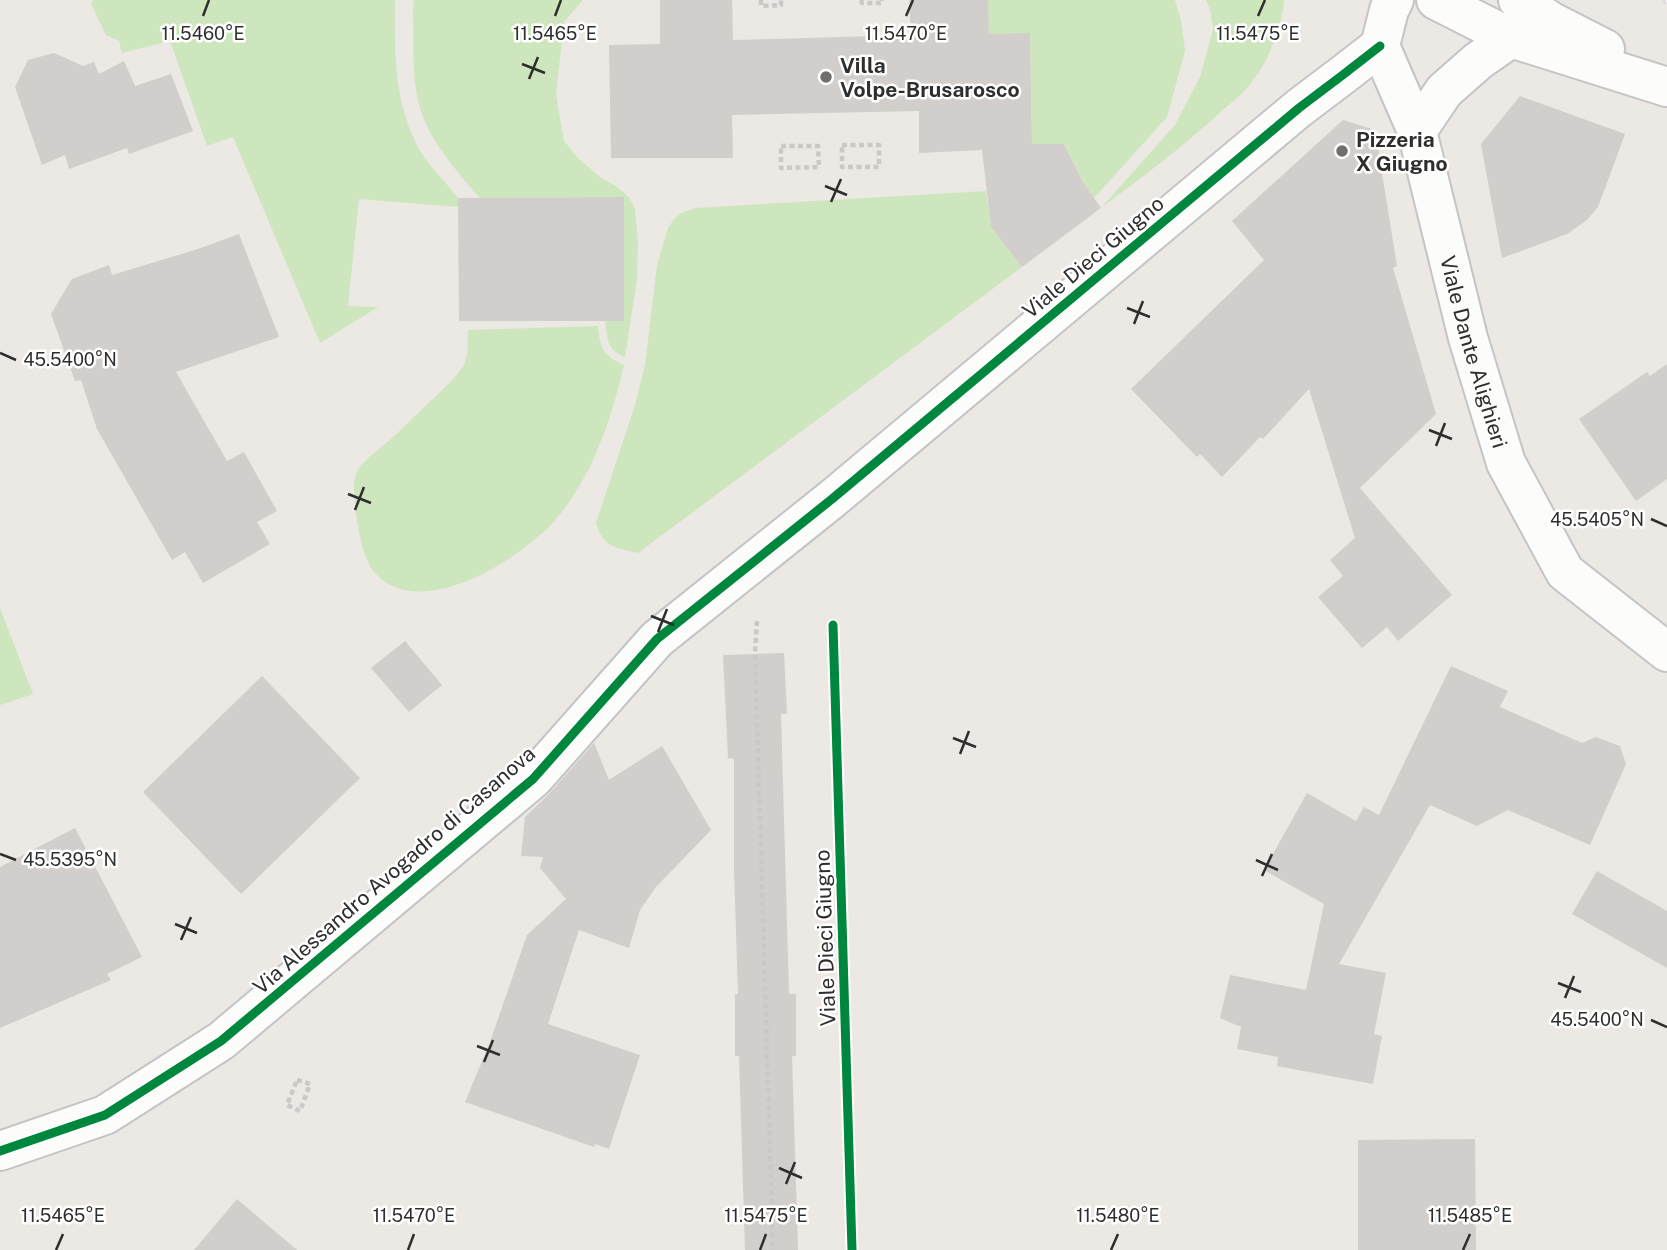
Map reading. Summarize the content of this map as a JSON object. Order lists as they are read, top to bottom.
{
  "streets": {
    "street": ["Viale Dieci Giugno", "Viale Dante Alighieri", "Via Alessandro Avogadro di Casanova"]
  },
  "crossings": [
    ["Viale Dieci Giugno", "Viale Dante Alighieri"],
    ["Viale Dieci Giugno", "Via Alessandro Avogadro di Casanova"]
  ],
  "places": ["Villa Volpe-Brusarosco", "Pizzeria X Giugno"],
  "coordinates": [
    "11.5460°E",
    "11.5465°E",
    "11.5470°E",
    "11.5475°E",
    "45.5400°N",
    "45.5405°N",
    "45.5395°N",
    "11.5480°E",
    "11.5485°E"
  ]
}
